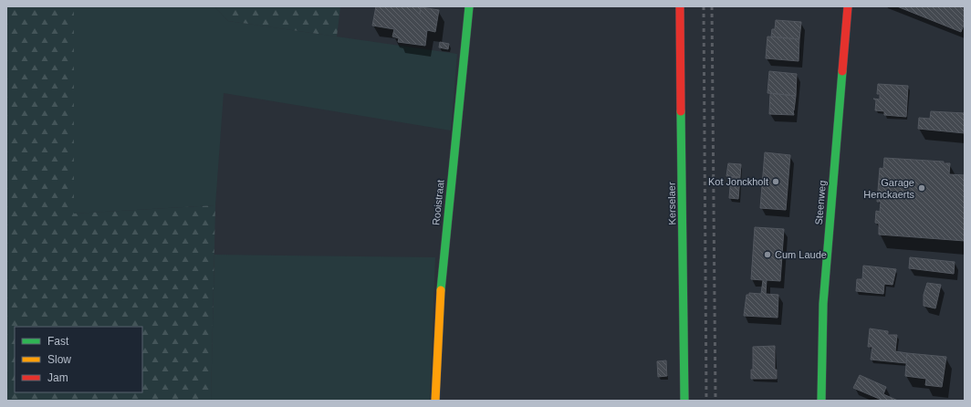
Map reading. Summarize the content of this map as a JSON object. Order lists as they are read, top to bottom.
{
  "streets": {
    "street": ["Rooistraat", "Steenweg", "Kerselaer"]
  },
  "places": ["Kot Jonckholt", "Garage Henckaerts", "Cum Laude"],
  "legend": ["Fast", "Slow", "Jam"]
}
